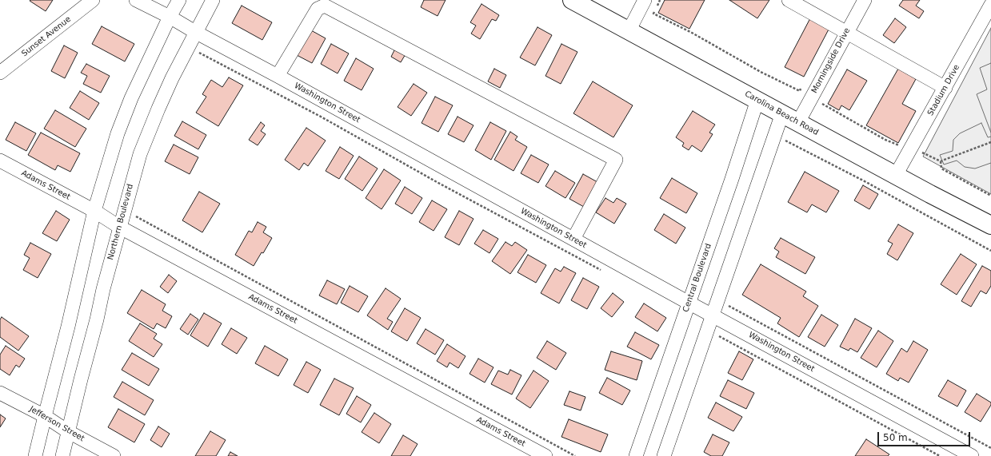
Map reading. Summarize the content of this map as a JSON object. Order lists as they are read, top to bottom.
{
  "streets": {
    "highway": ["Carolina Beach Road"],
    "street": [
      "Sunset Avenue",
      "Morningside Drive",
      "Stadium Drive",
      "Washington Street",
      "Adams Street",
      "Northern Boulevard",
      "Central Boulevard",
      "Jefferson Street"
    ]
  },
  "crossings": [
    ["Morningside Drive", "Carolina Beach Road"],
    ["Stadium Drive", "Carolina Beach Road"],
    ["Washington Street", "Northern Boulevard"],
    ["Washington Street", "Central Boulevard"],
    ["Carolina Beach Road", "Central Boulevard"],
    ["Adams Street", "Northern Boulevard"],
    ["Northern Boulevard", "Jefferson Street"]
  ],
  "scale_bar": "50 m"
}
